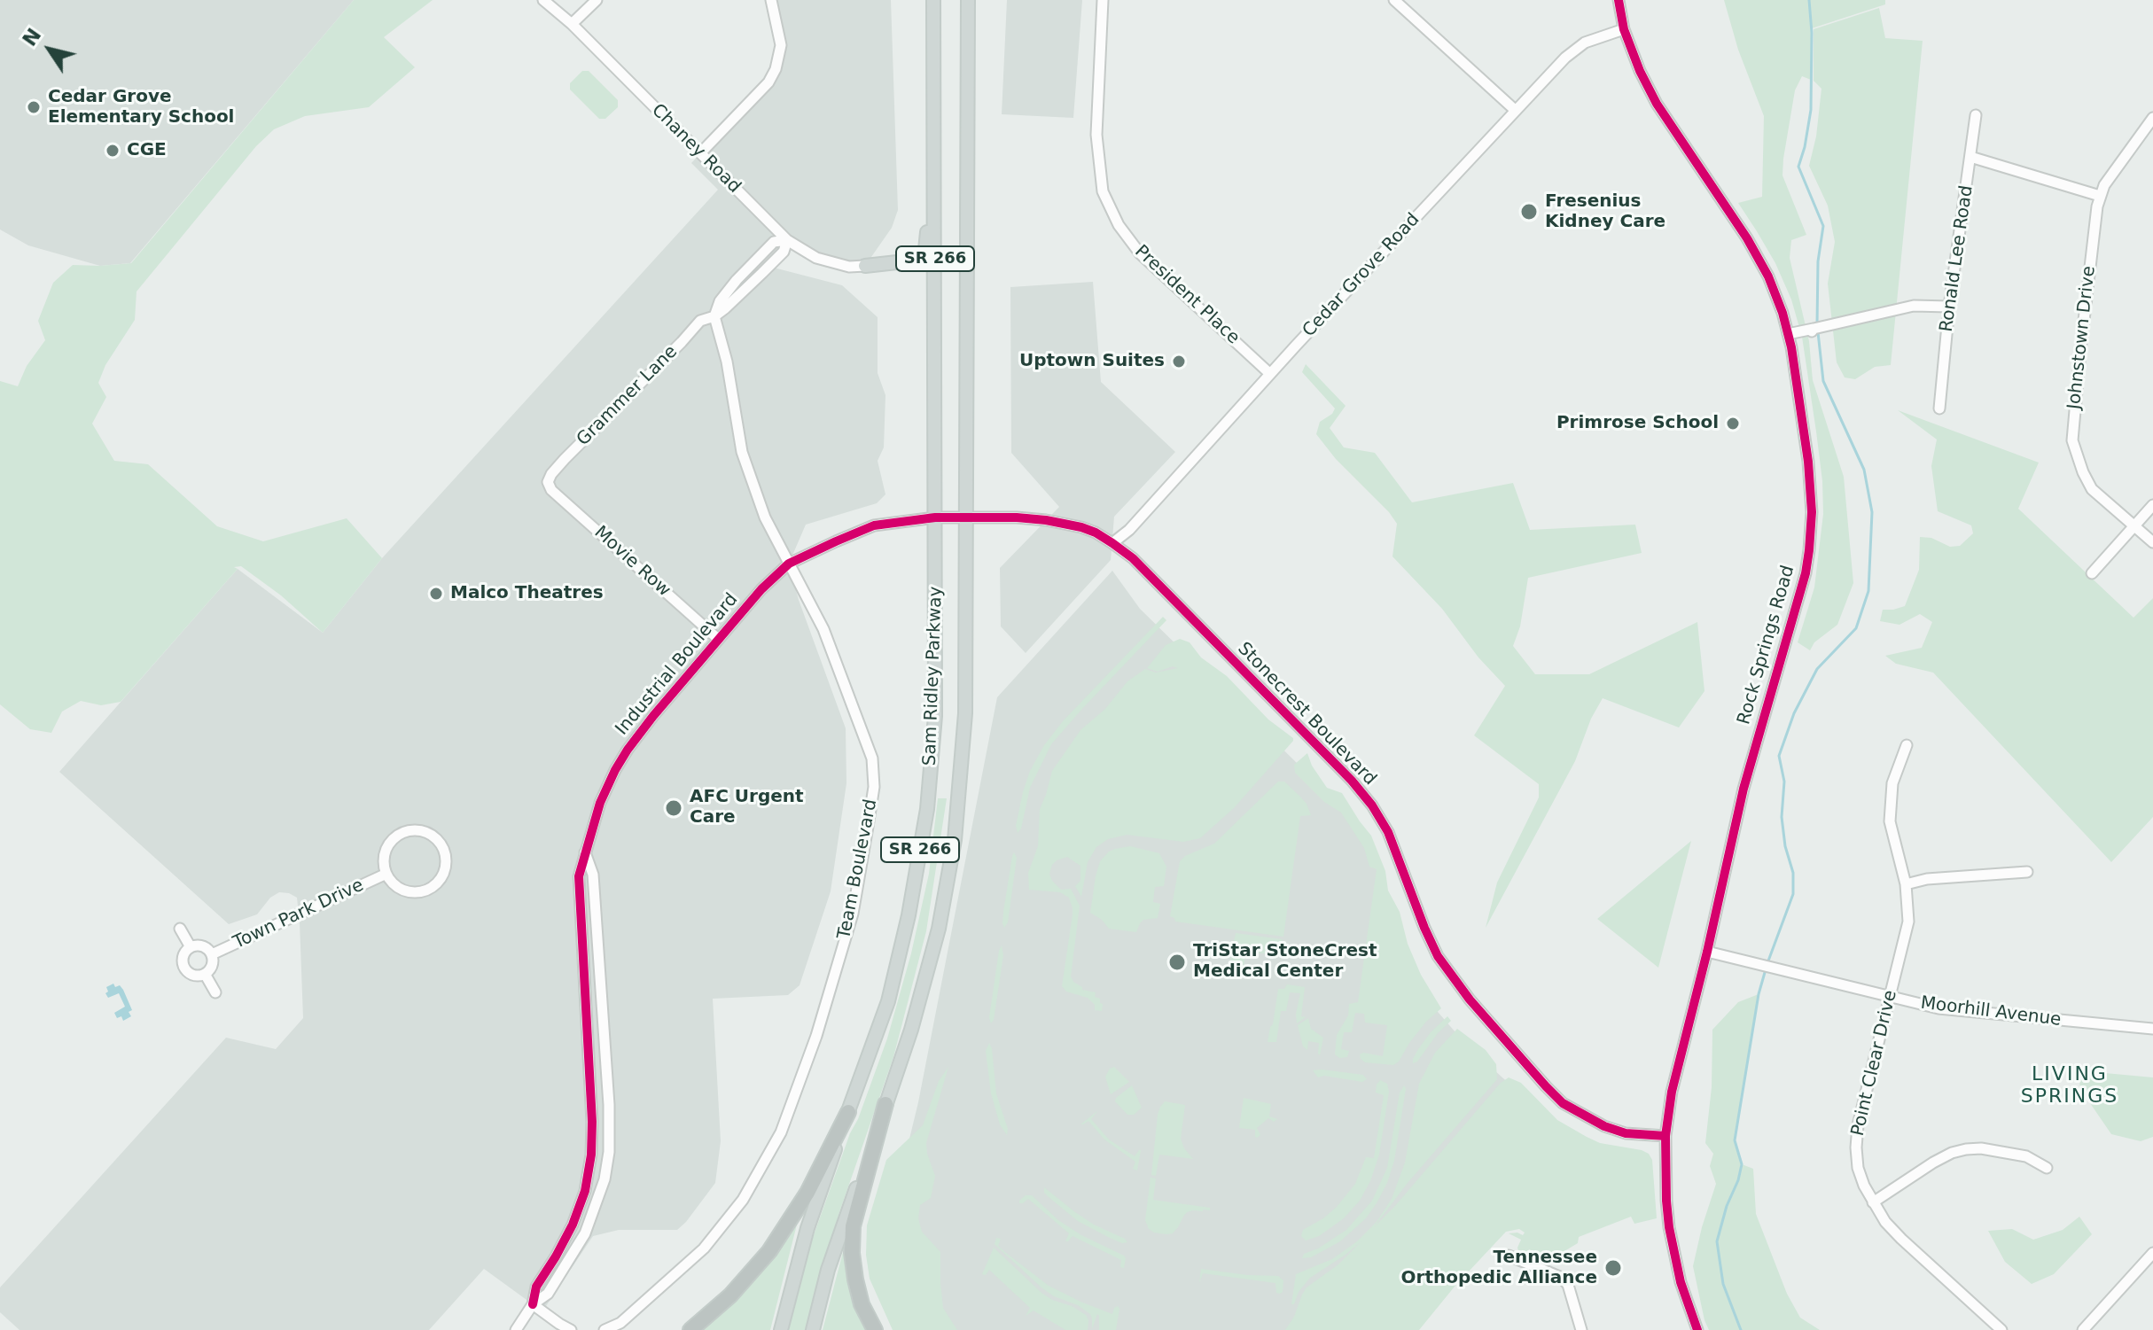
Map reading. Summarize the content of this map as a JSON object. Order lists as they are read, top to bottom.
{
  "streets": {
    "main road": ["SR 266", "Sam Ridley Parkway"],
    "street": [
      "Chaney Road",
      "Ronald Lee Road",
      "Cedar Grove Road",
      "President Place",
      "Johnstown Drive",
      "Grammer Lane",
      "Movie Row",
      "Rock Springs Road",
      "Industrial Boulevard",
      "Stonecrest Boulevard",
      "Team Boulevard",
      "Town Park Drive",
      "Moorhill Avenue",
      "Point Clear Drive"
    ]
  },
  "crossings": [
    ["Cedar Grove Road", "President Place"],
    ["Cedar Grove Road", "Rock Springs Road"],
    ["Cedar Grove Road", "Stonecrest Boulevard"],
    ["Grammer Lane", "Movie Row"],
    ["Movie Row", "Industrial Boulevard"],
    ["Rock Springs Road", "Stonecrest Boulevard"],
    ["Rock Springs Road", "Moorhill Avenue"],
    ["Industrial Boulevard", "Sam Ridley Parkway"],
    ["Industrial Boulevard", "Stonecrest Boulevard"],
    ["Industrial Boulevard", "Team Boulevard"],
    ["Sam Ridley Parkway", "Stonecrest Boulevard"],
    ["Moorhill Avenue", "Point Clear Drive"]
  ],
  "districts": ["LIVING SPRINGS"],
  "places": [
    "Cedar Grove Elementary School",
    "CGE",
    "Fresenius Kidney Care",
    "Uptown Suites",
    "Primrose School",
    "Malco Theatres",
    "AFC Urgent Care",
    "TriStar StoneCrest Medical Center",
    "Tennessee Orthopedic Alliance"
  ],
  "north": "top left"
}
